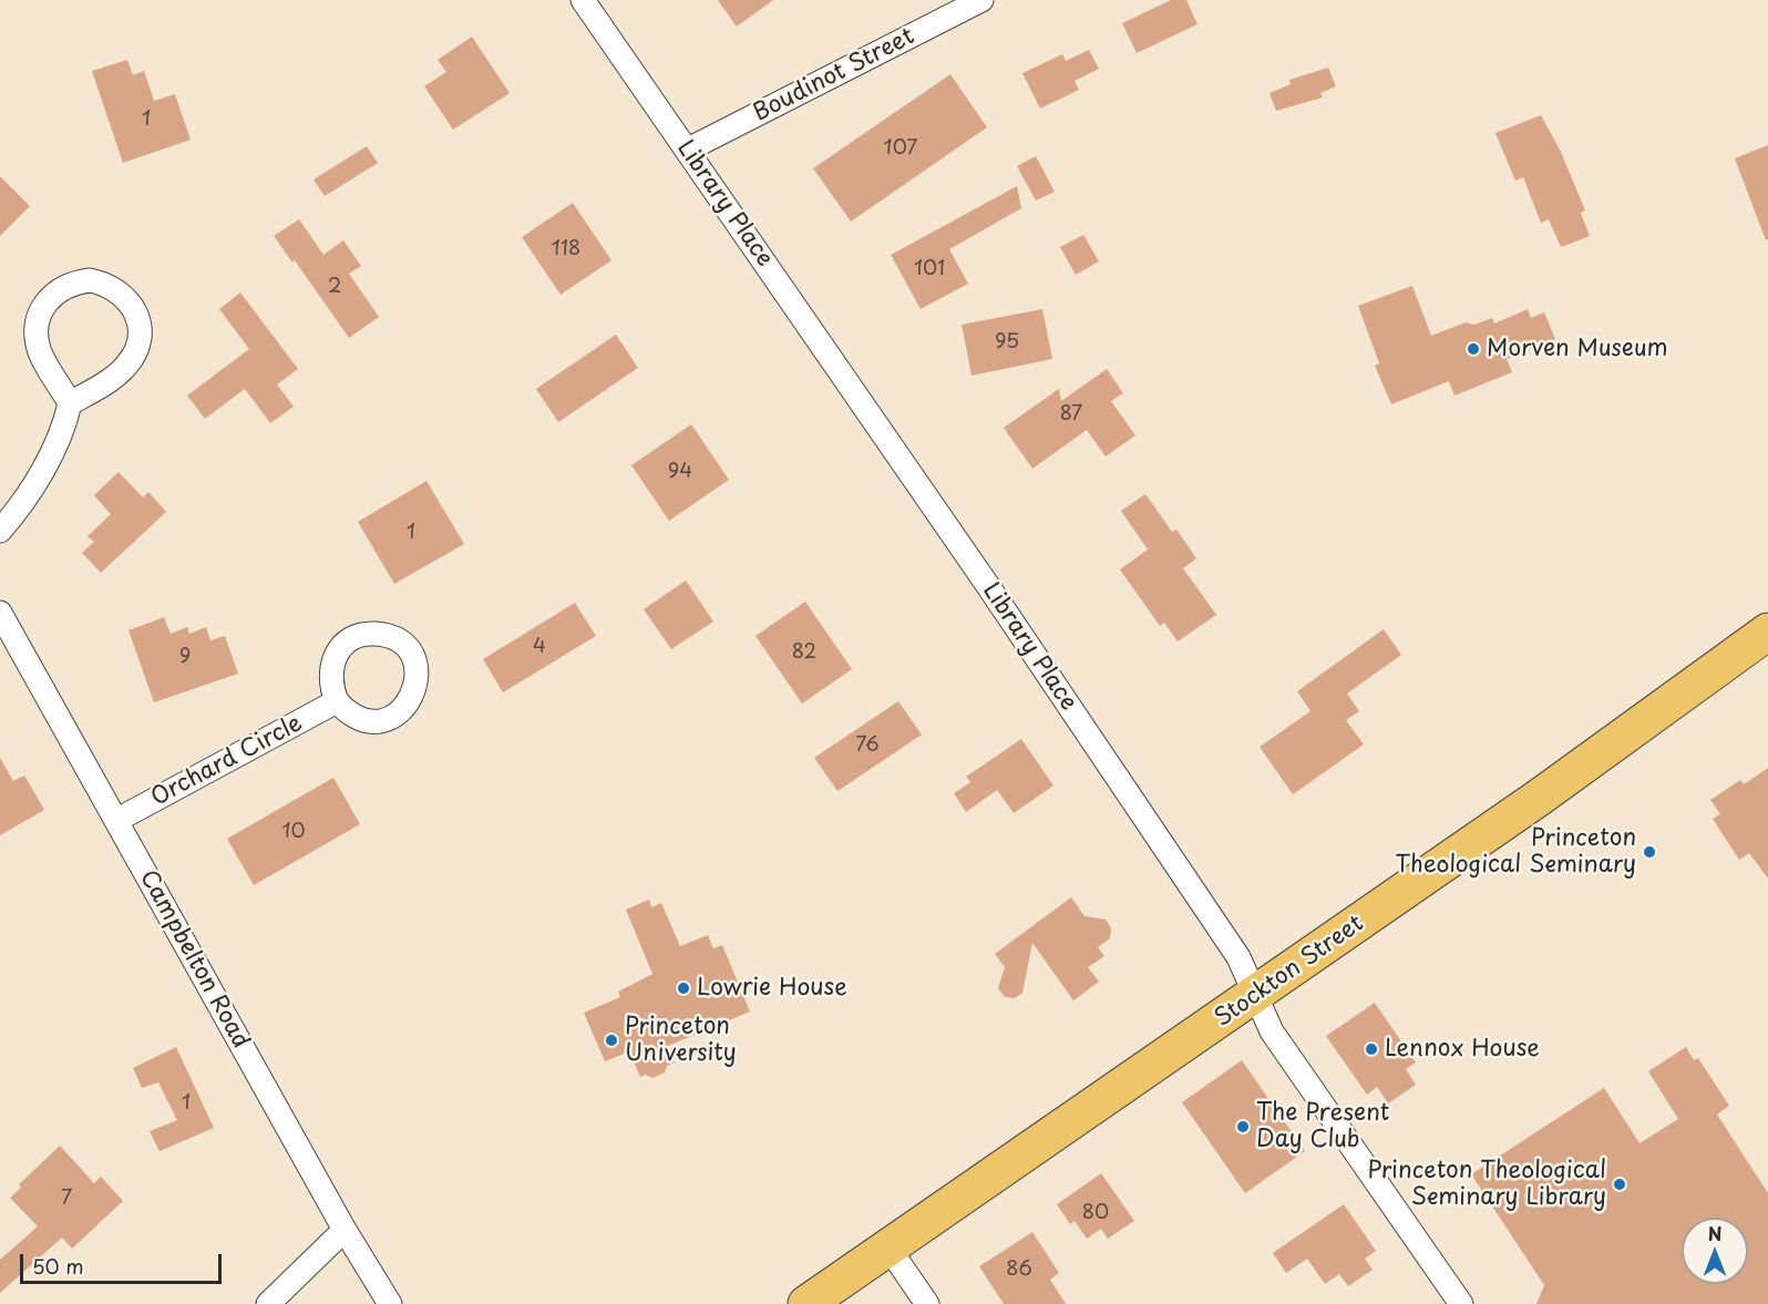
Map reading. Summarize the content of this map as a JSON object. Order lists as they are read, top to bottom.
{
  "streets": {
    "highway": ["Stockton Street"],
    "street": [
      "Boudinot Street",
      "Library Place",
      "Orchard Circle",
      "Campbelton Road"
    ]
  },
  "crossings": [
    ["Boudinot Street", "Library Place"],
    ["Library Place", "Stockton Street"],
    ["Orchard Circle", "Campbelton Road"]
  ],
  "places": [
    "Morven Museum",
    "Princeton Theological Seminary",
    "Lowrie House",
    "Princeton University",
    "Lennox House",
    "The Present Day Club",
    "Princeton Theological Seminary Library"
  ],
  "house_numbers": [
    "1",
    "107",
    "118",
    "101",
    "2",
    "95",
    "87",
    "94",
    "1",
    "4",
    "82",
    "9",
    "76",
    "10",
    "1",
    "7",
    "80",
    "86"
  ],
  "scale_bar": "50 m",
  "north": "top"
}
